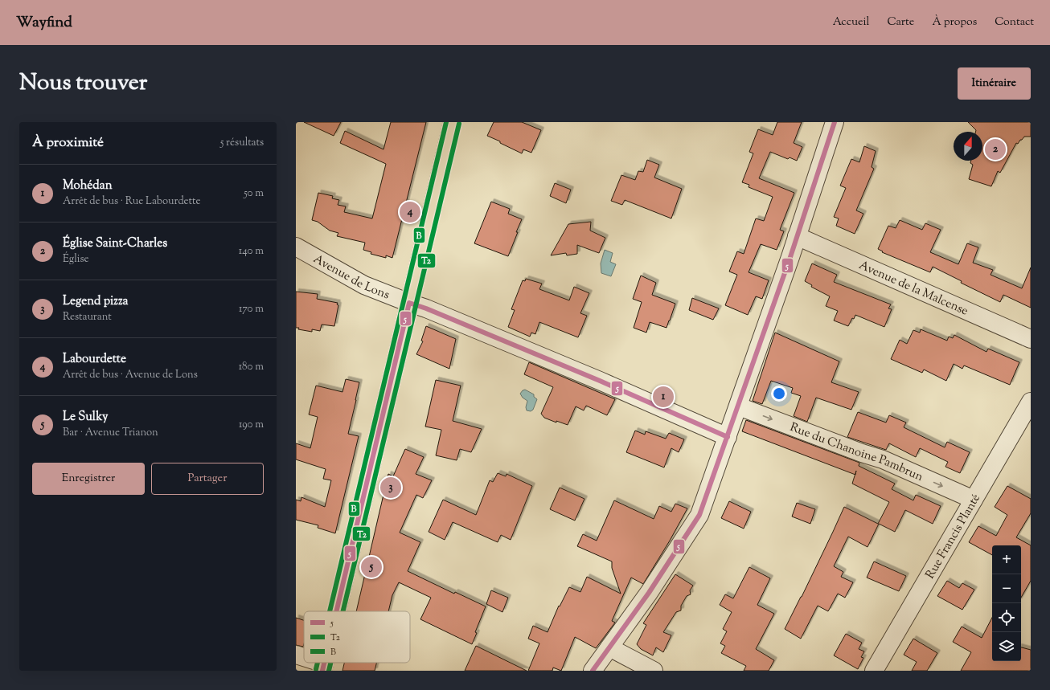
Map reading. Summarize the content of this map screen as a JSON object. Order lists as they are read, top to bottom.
{
  "streets": {
    "street": [
      "Avenue de Lons",
      "Avenue de la Malcense",
      "Rue du Chanoine Pambrun",
      "Rue Francis Planté"
    ]
  },
  "crossings": [
    ["Rue du Chanoine Pambrun", "Rue Francis Planté"]
  ],
  "one_way": ["Rue du Chanoine Pambrun"],
  "lines": ["transit line 5", "transit line B", "transit line T2"],
  "legend": ["5", "T2", "B"],
  "north": "top",
  "page": {
    "header": "Wayfind",
    "nav": [
      "Accueil",
      "Carte",
      "À propos",
      "Contact"
    ],
    "title": "Nous trouver",
    "buttons": [
      "Itinéraire",
      ["Enregistrer", "Partager"]
    ],
    "heading": ["À proximité", "5 résultats"],
    "pins": [
      "2",
      "4",
      "1",
      "3",
      "5"
    ],
    "list": [
      {
        "mark": "1",
        "name": "Mohédan",
        "note": "Arrêt de bus · Rue Labourdette",
        "value": "50 m"
      },
      {
        "mark": "2",
        "name": "Église Saint-Charles",
        "note": "Église",
        "value": "140 m"
      },
      {
        "mark": "3",
        "name": "Legend pizza",
        "note": "Restaurant",
        "value": "170 m"
      },
      {
        "mark": "4",
        "name": "Labourdette",
        "note": "Arrêt de bus · Avenue de Lons",
        "value": "180 m"
      },
      {
        "mark": "5",
        "name": "Le Sulky",
        "note": "Bar · Avenue Trianon",
        "value": "190 m"
      }
    ],
    "map_buttons": ["+", "−"]
  }
}
